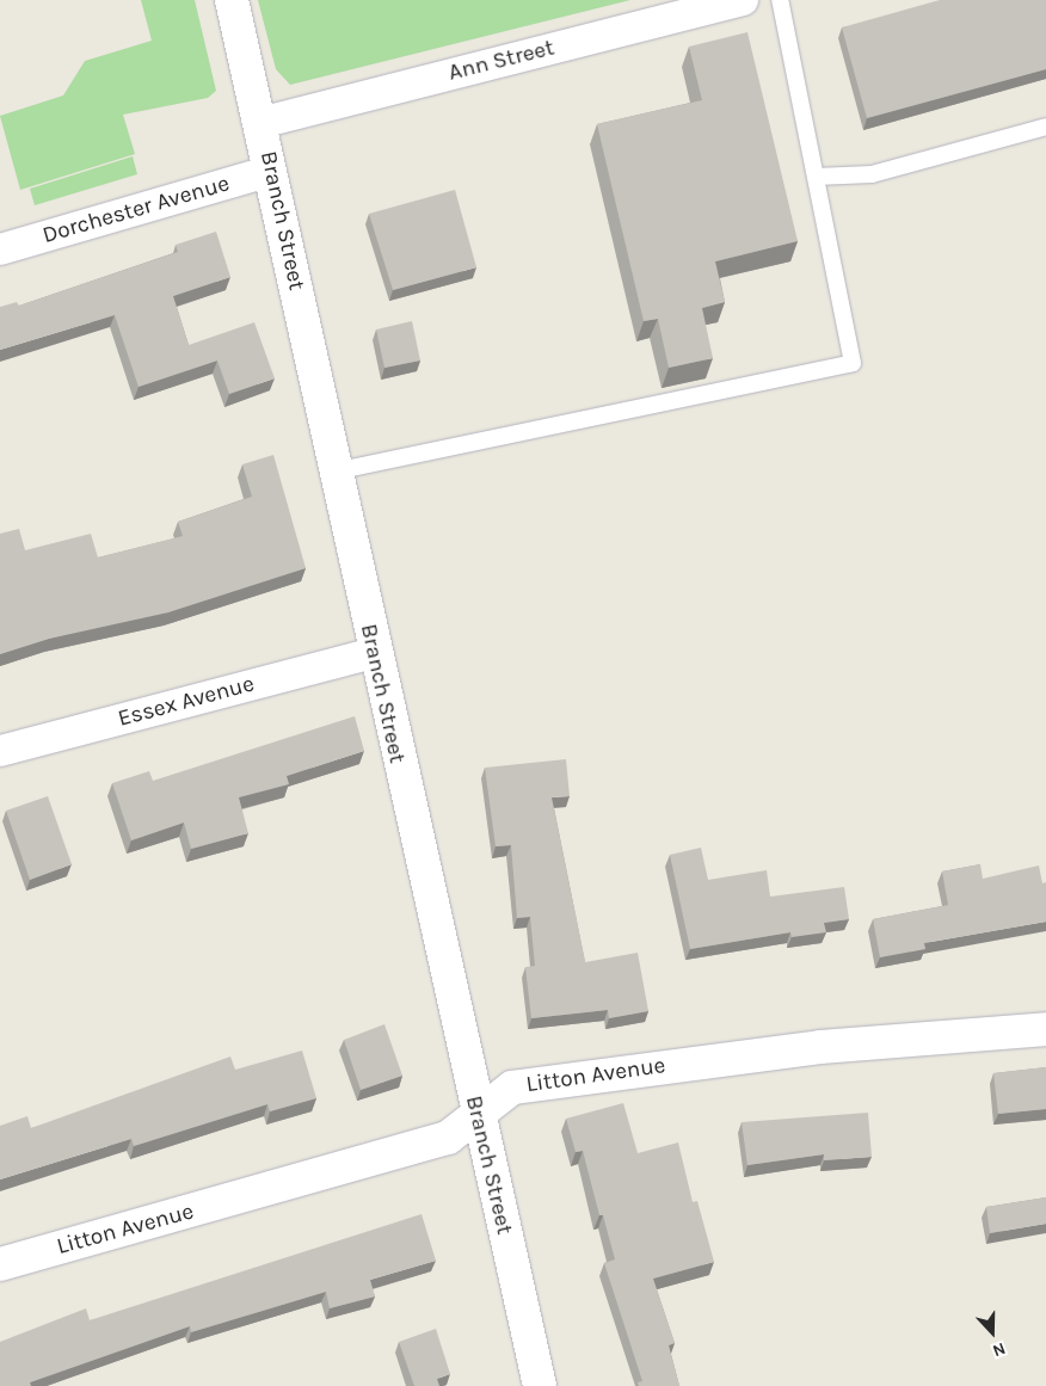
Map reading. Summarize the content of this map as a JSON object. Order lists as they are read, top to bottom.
{
  "streets": {
    "street": [
      "Ann Street",
      "Dorchester Avenue",
      "Branch Street",
      "Essex Avenue",
      "Litton Avenue"
    ]
  },
  "crossings": [
    ["Ann Street", "Branch Street"],
    ["Dorchester Avenue", "Branch Street"],
    ["Branch Street", "Essex Avenue"],
    ["Branch Street", "Litton Avenue"]
  ],
  "north": "bottom"
}
